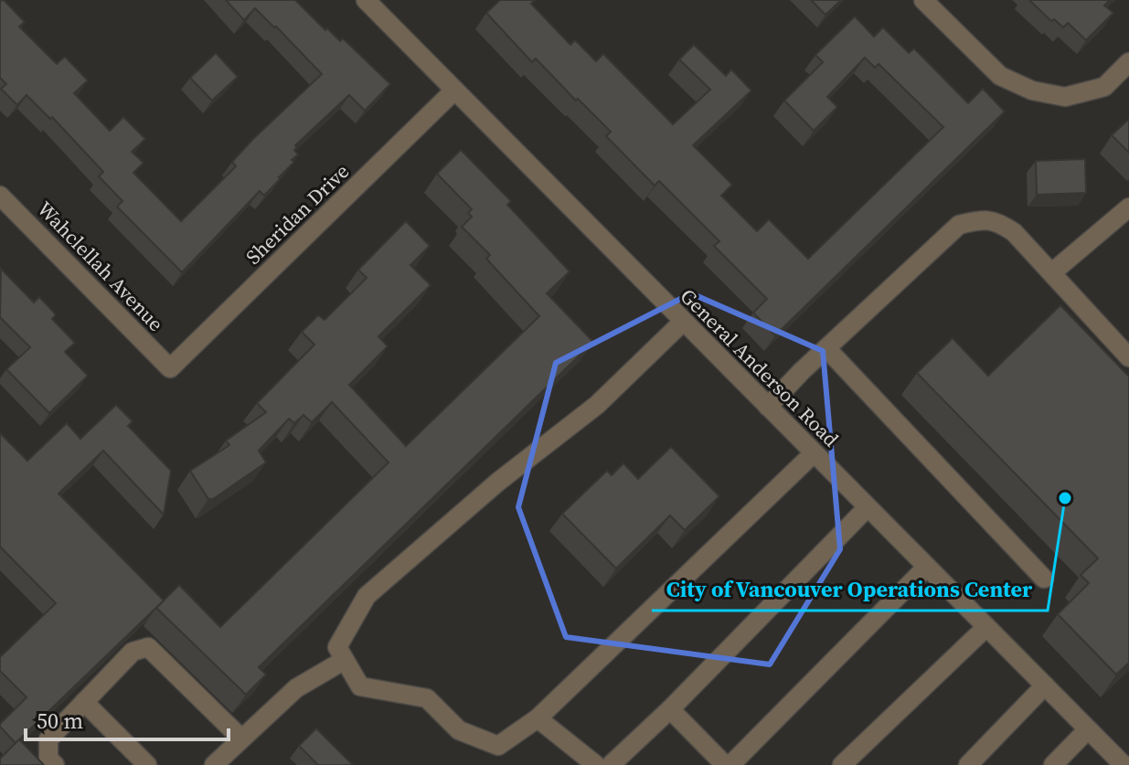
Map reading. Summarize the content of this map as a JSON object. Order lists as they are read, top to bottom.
{
  "streets": {
    "street": ["Sheridan Drive", "Wahclellah Avenue", "General Anderson Road"]
  },
  "crossings": [
    ["Sheridan Drive", "Wahclellah Avenue"],
    ["Sheridan Drive", "General Anderson Road"]
  ],
  "places": ["City of Vancouver Operations Center"],
  "scale_bar": "50 m"
}
